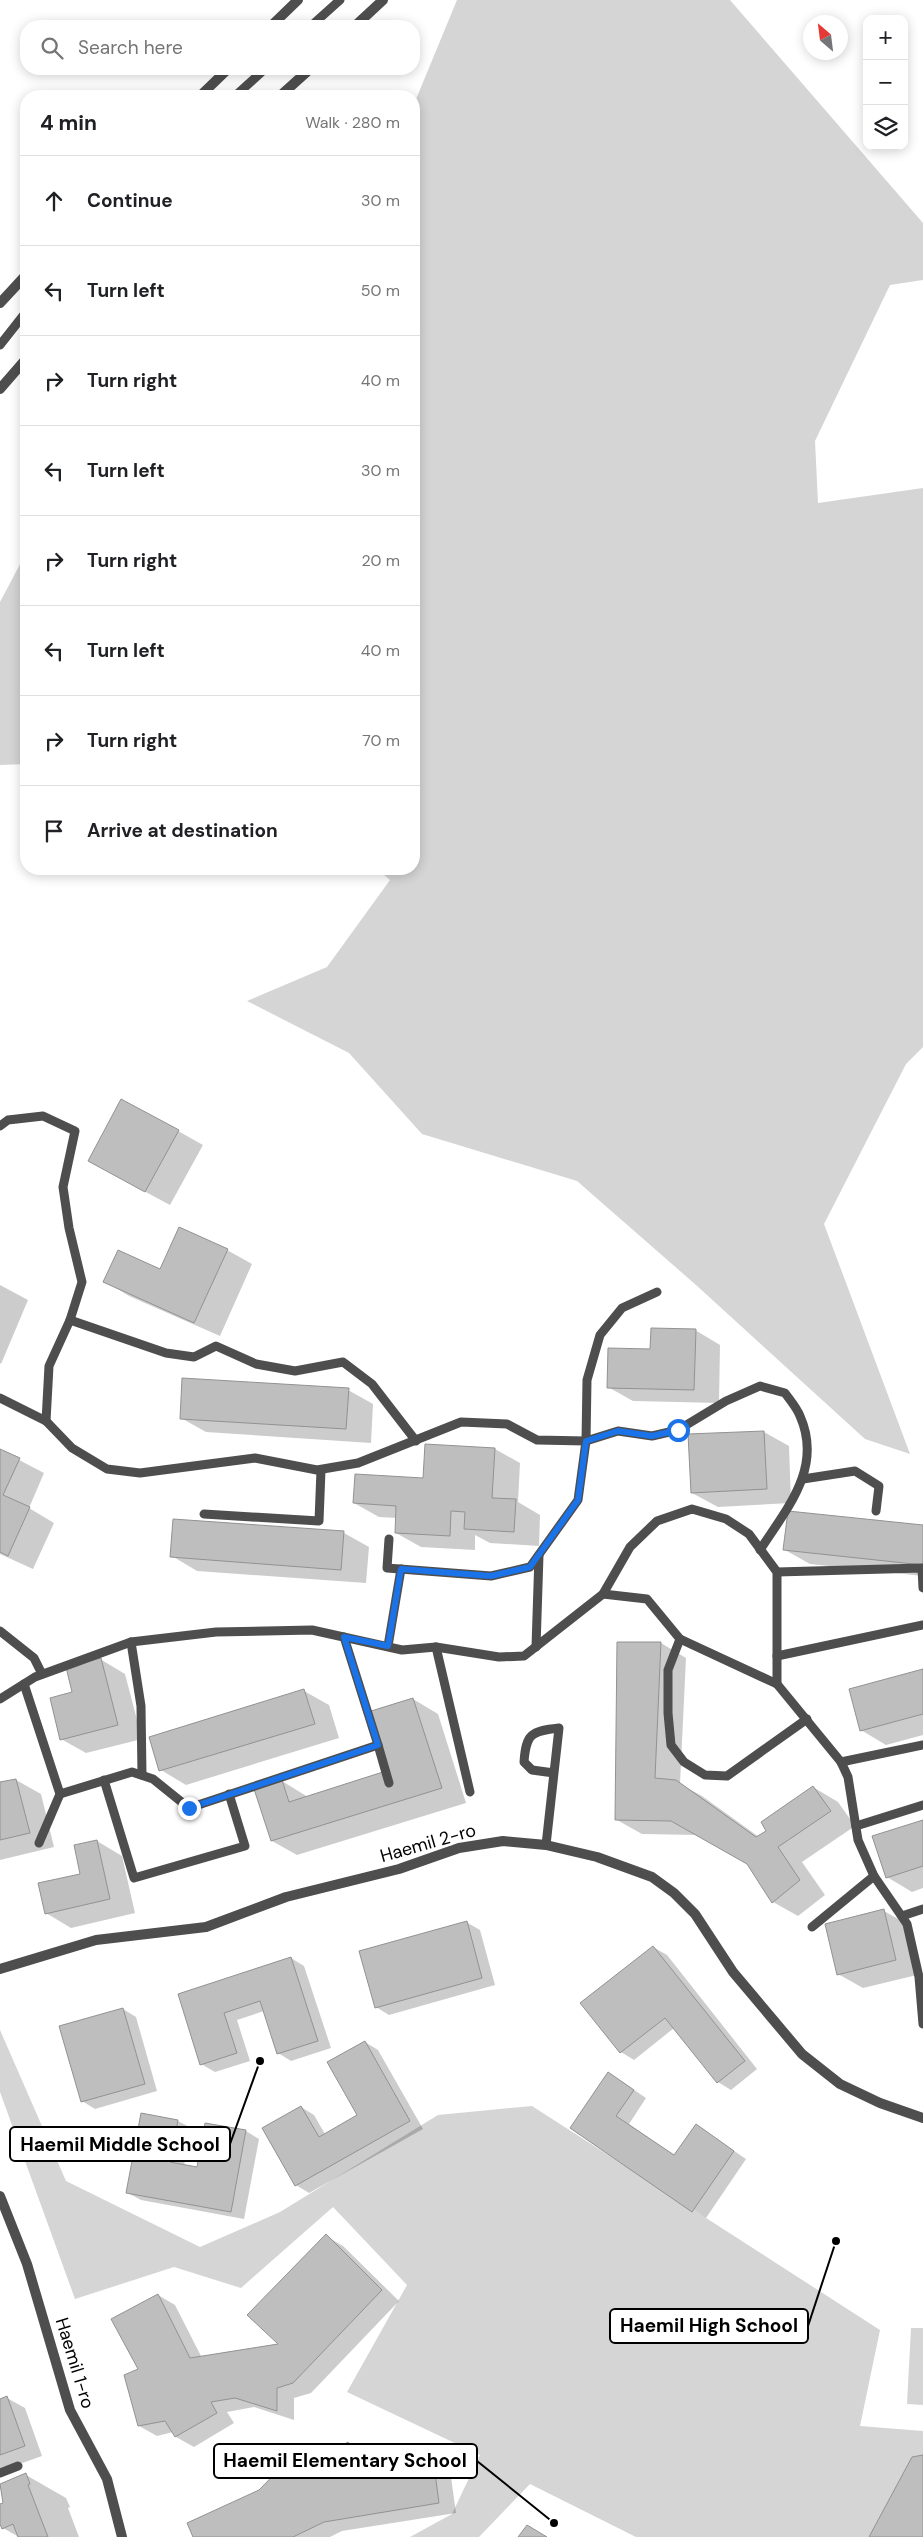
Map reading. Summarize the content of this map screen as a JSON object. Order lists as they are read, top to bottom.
{
  "streets": {
    "street": ["Haemil 2-ro", "Haemil 1-ro"]
  },
  "places": ["Haemil Middle School", "Haemil High School", "Haemil Elementary School"],
  "north": "top left",
  "page": {
    "map_buttons": ["+", "−"],
    "search": "Search here",
    "heading": ["4 min", "Walk · 280 m"],
    "list": [
      ["Continue", "30 m"],
      ["Turn left", "50 m"],
      ["Turn right", "40 m"],
      ["Turn left", "30 m"],
      ["Turn right", "20 m"],
      ["Turn left", "40 m"],
      ["Turn right", "70 m"],
      "Arrive at destination"
    ]
  }
}
